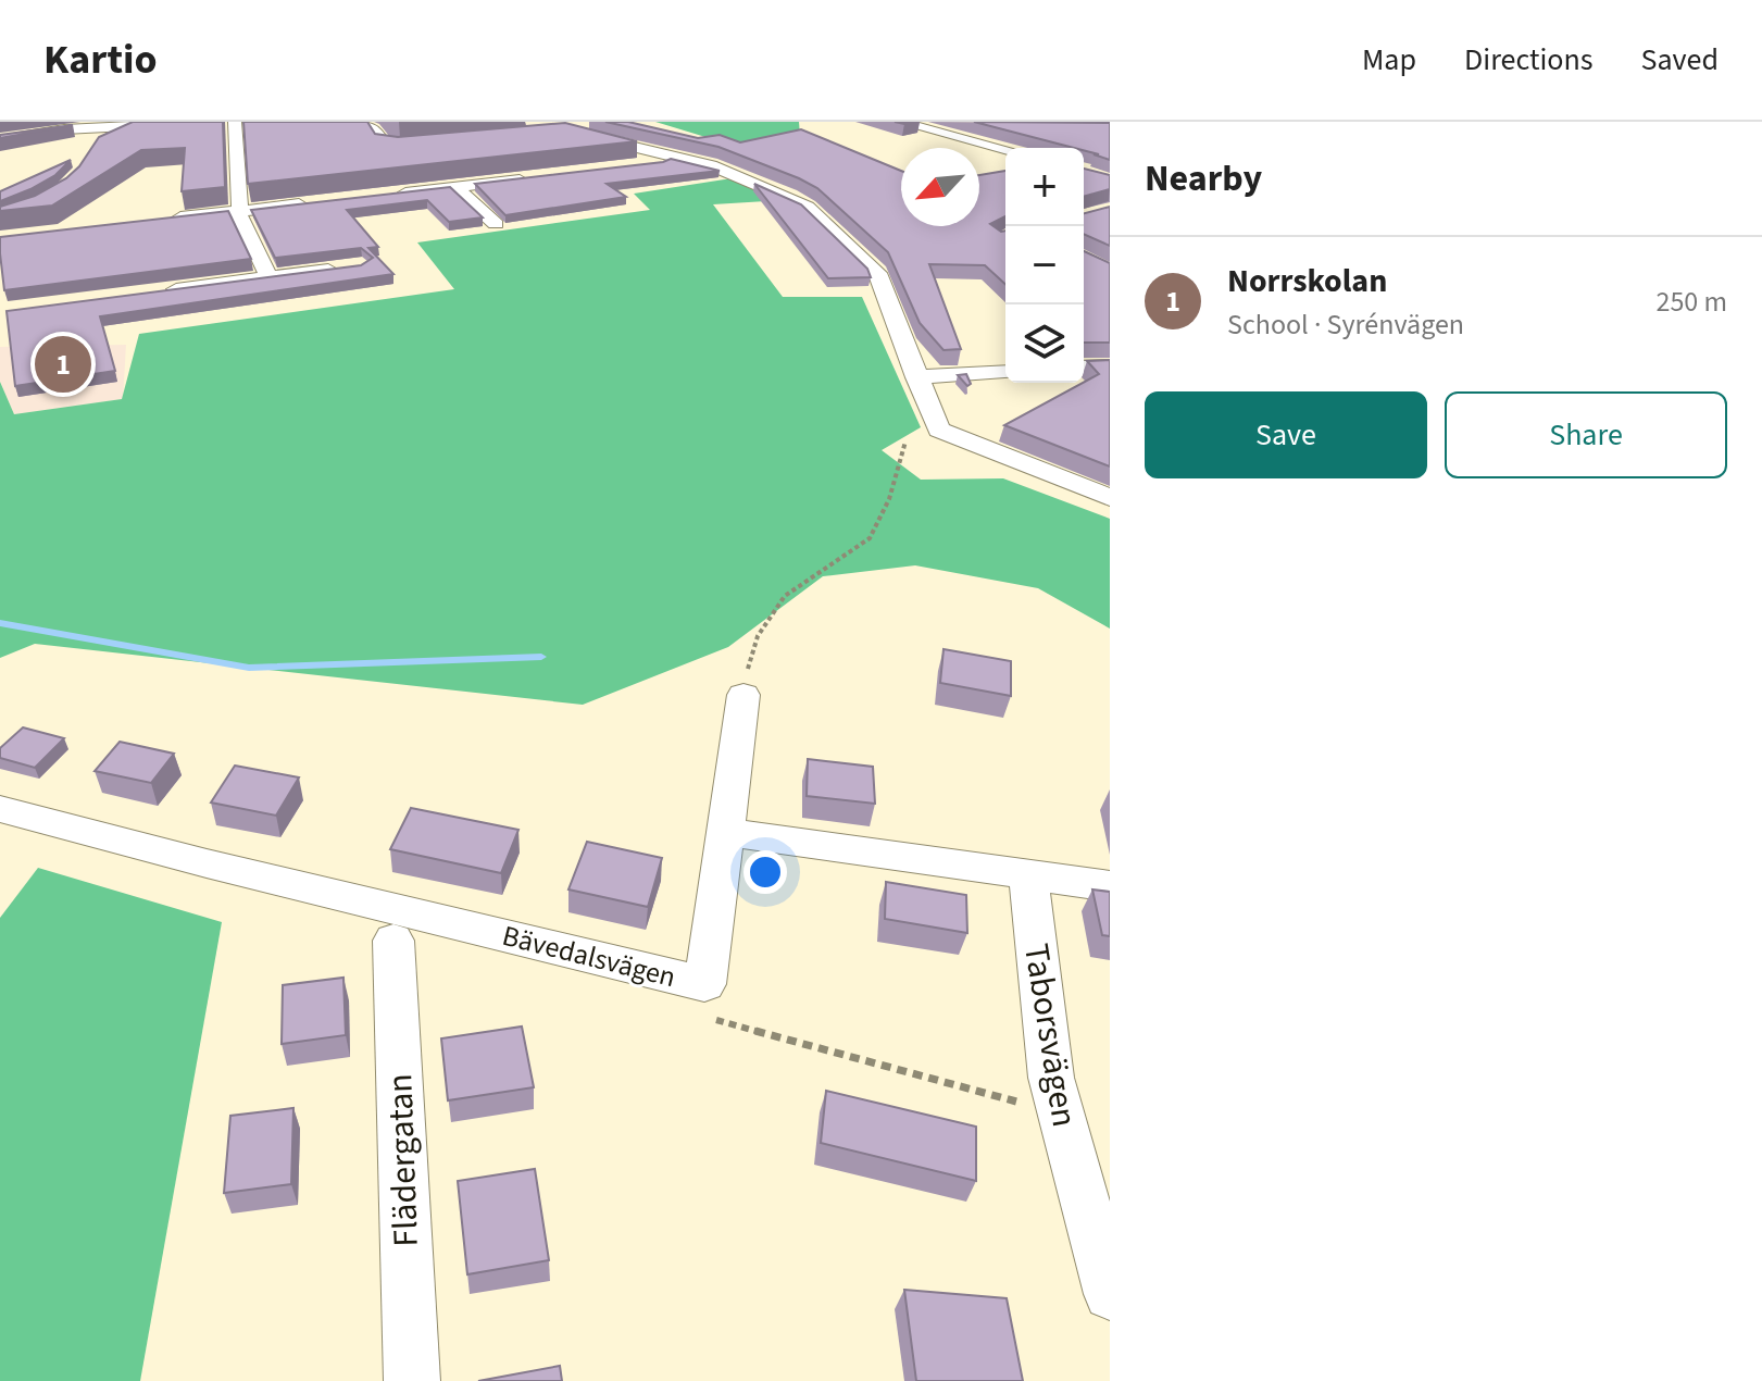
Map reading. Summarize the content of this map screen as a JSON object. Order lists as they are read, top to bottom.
{
  "streets": {
    "street": ["Bävedalsvägen", "Taborsvägen", "Flädergatan"]
  },
  "north": "bottom left",
  "page": {
    "header": "Kartio",
    "nav": ["Map", "Directions", "Saved"],
    "heading": "Nearby",
    "map_buttons": ["+", "−"],
    "list": [
      {
        "mark": "1",
        "name": "Norrskolan",
        "note": "School · Syrénvägen",
        "value": "250 m"
      }
    ],
    "pins": "1",
    "buttons": ["Save", "Share"]
  }
}
